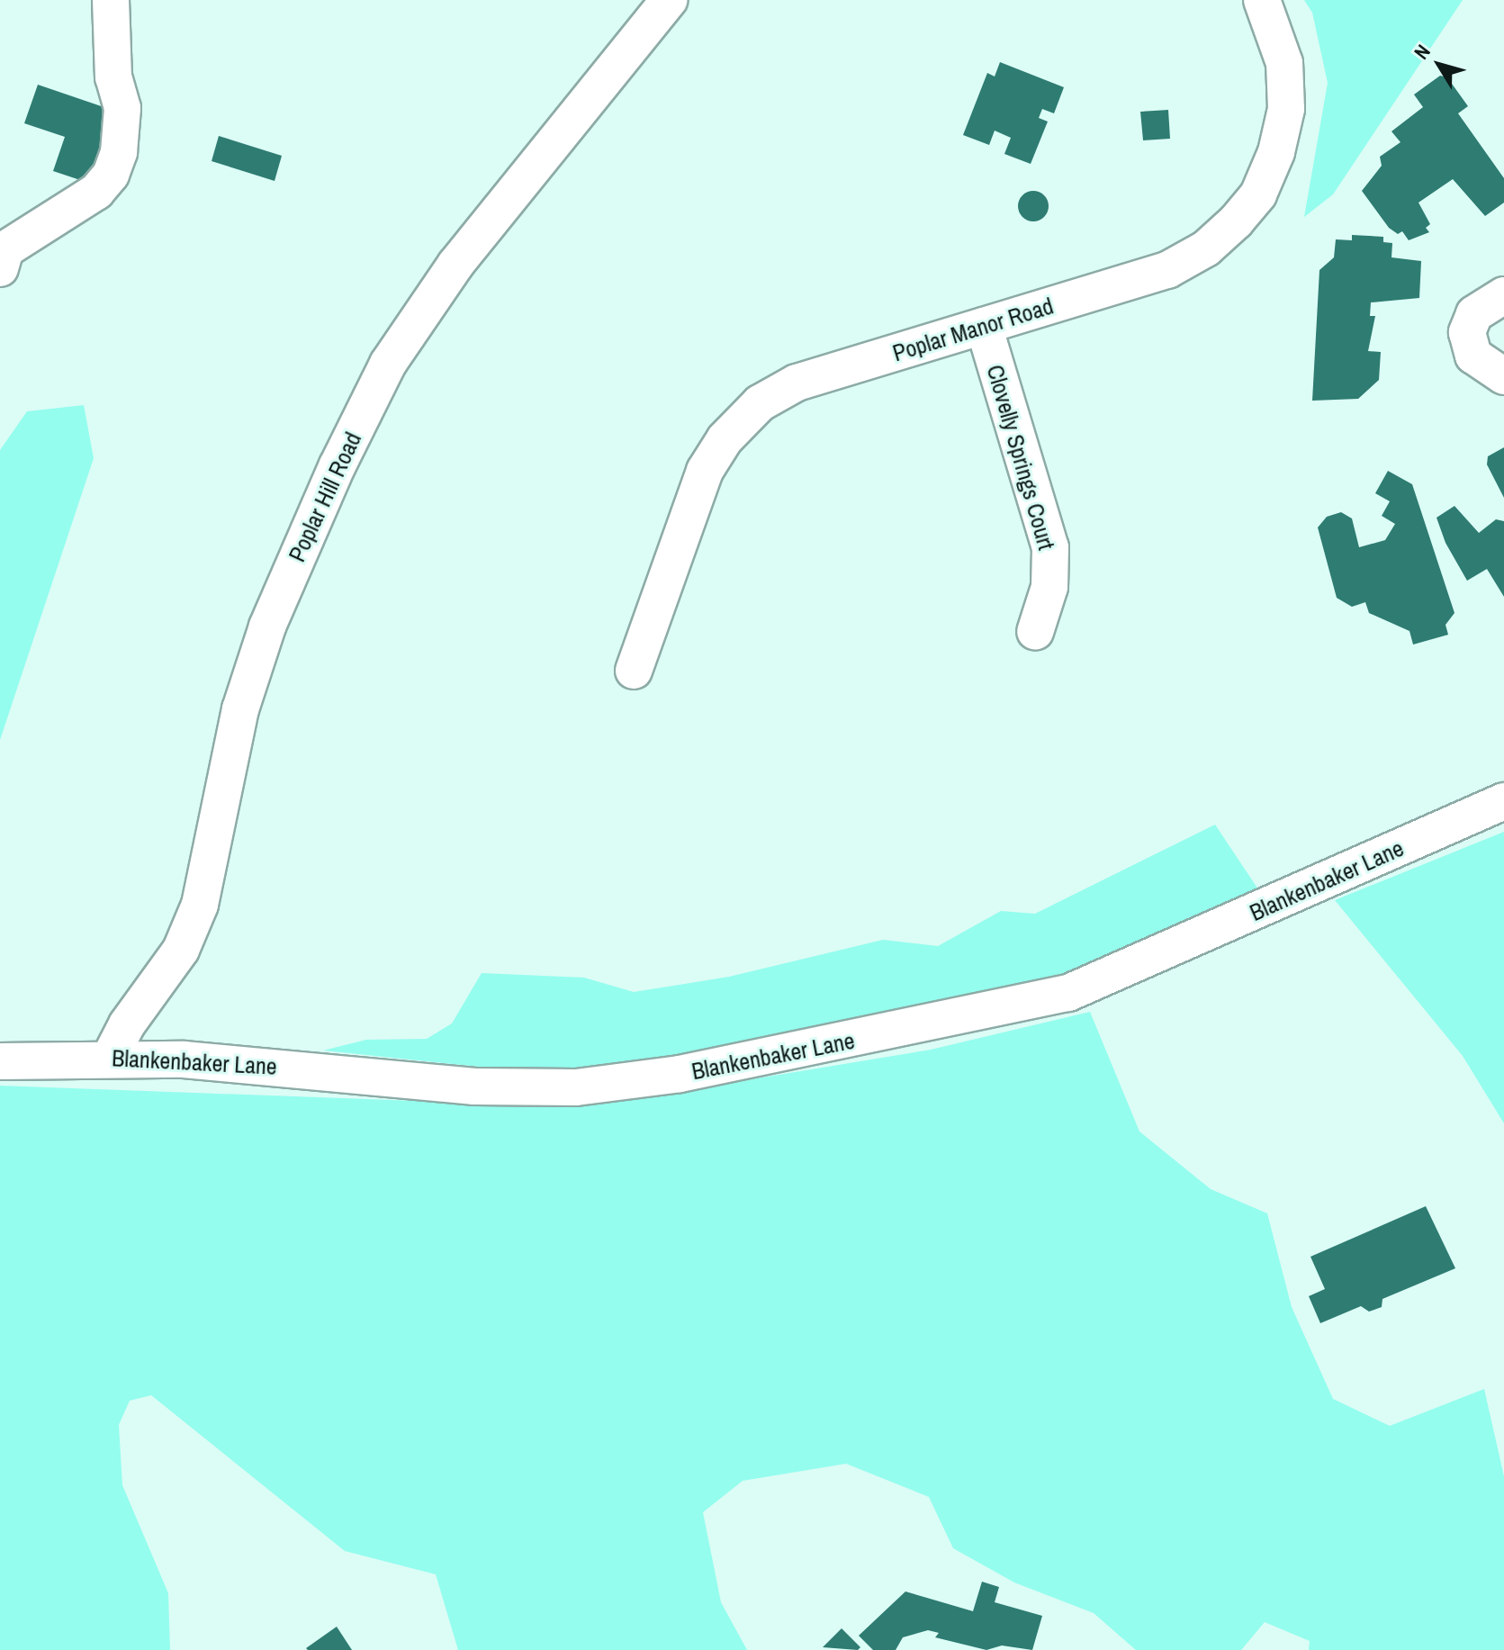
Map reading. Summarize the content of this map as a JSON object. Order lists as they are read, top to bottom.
{
  "streets": {
    "street": [
      "Poplar Manor Road",
      "Clovelly Springs Court",
      "Poplar Hill Road",
      "Blankenbaker Lane"
    ]
  },
  "crossings": [
    ["Poplar Manor Road", "Clovelly Springs Court"],
    ["Poplar Hill Road", "Blankenbaker Lane"]
  ],
  "north": "top left"
}
